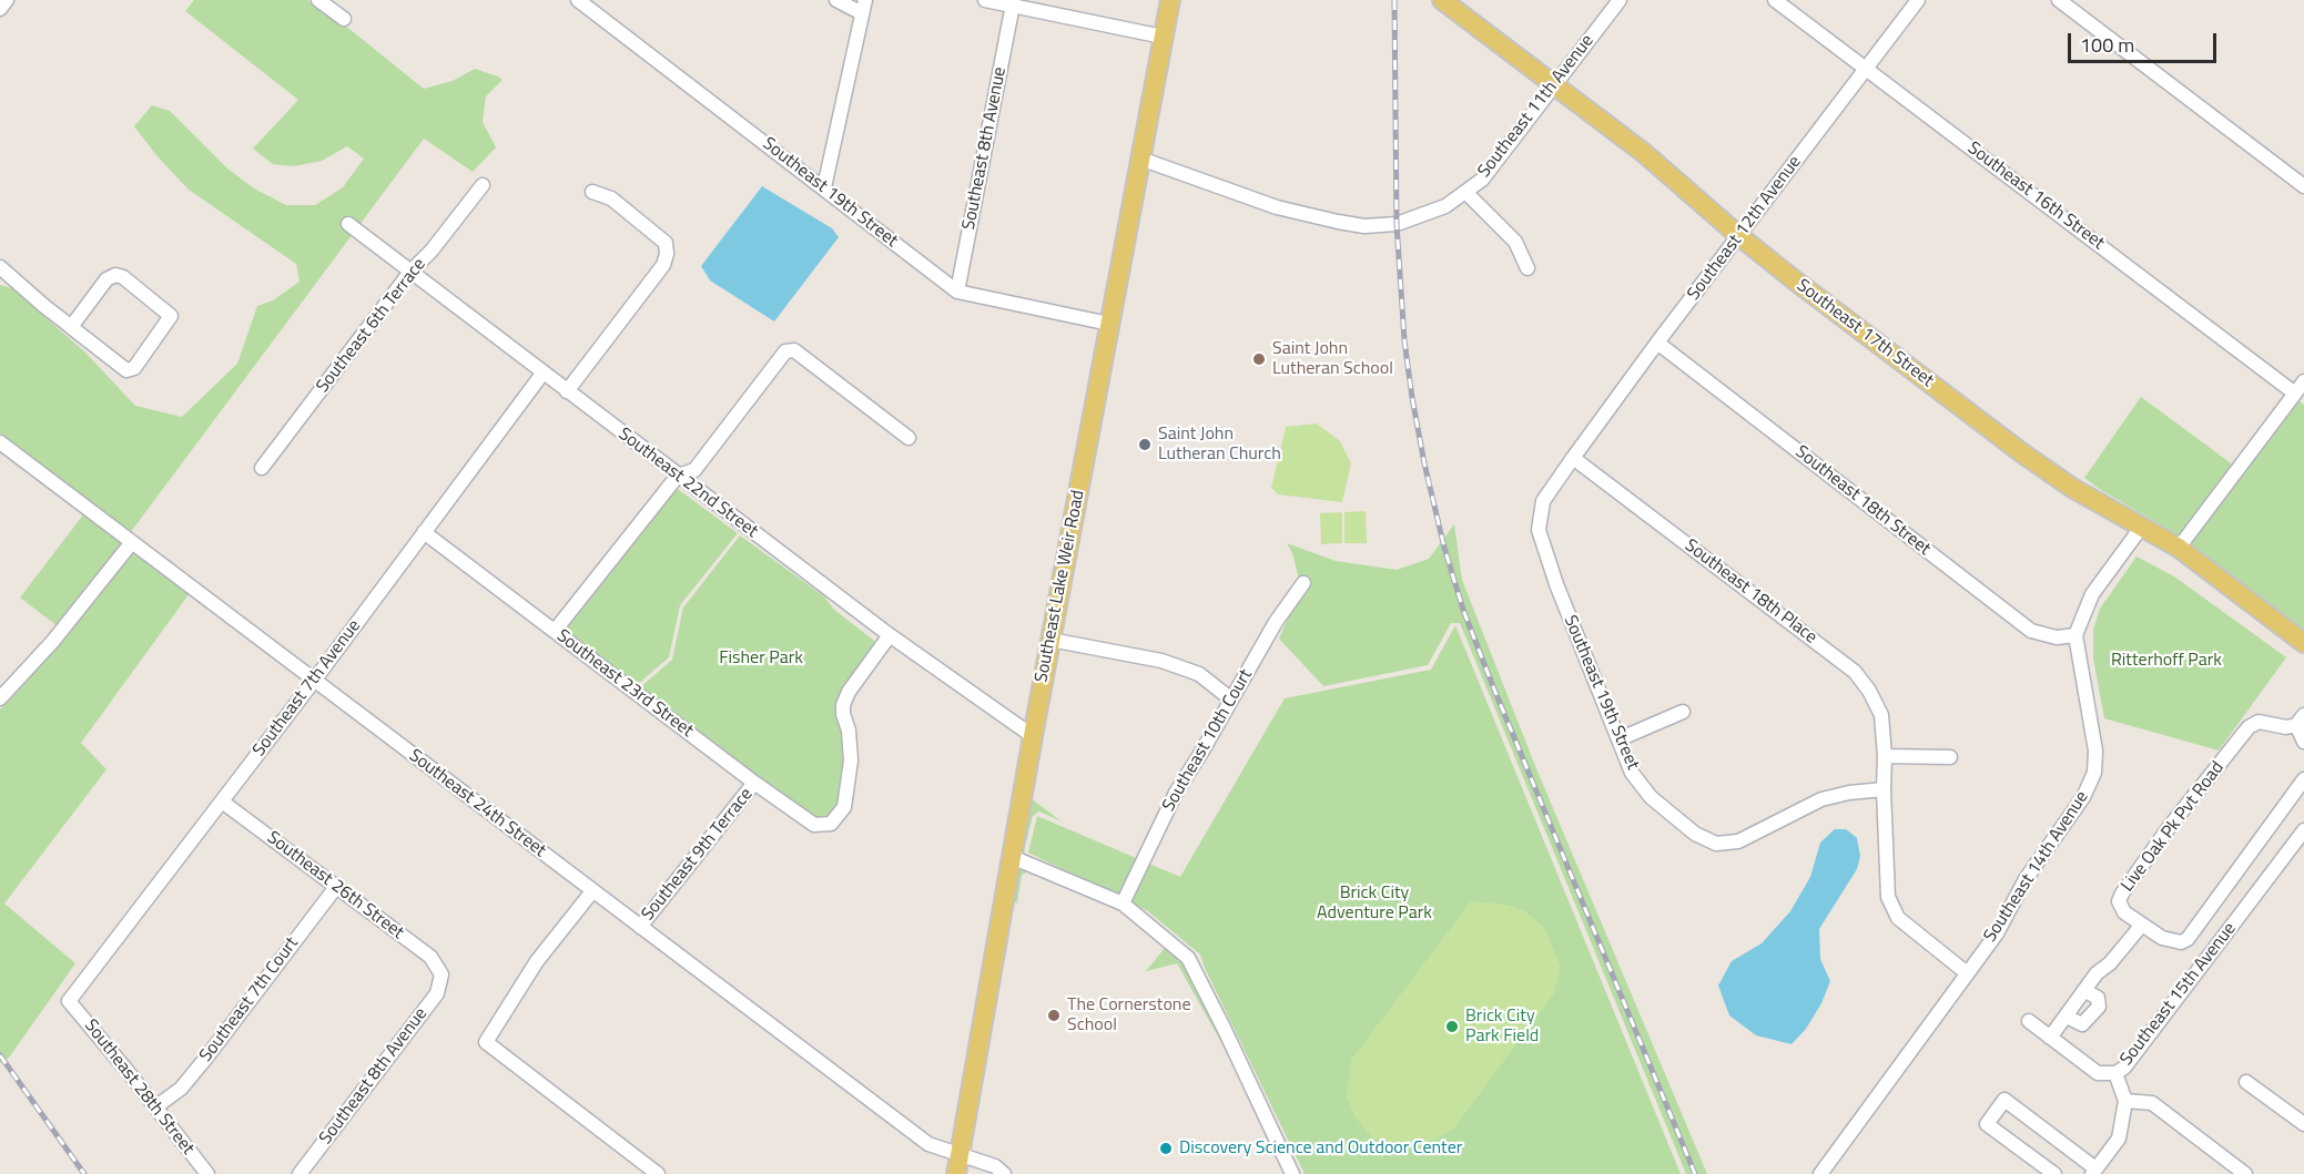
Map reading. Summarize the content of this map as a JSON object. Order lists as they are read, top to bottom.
{
  "streets": {
    "main road": ["Southeast 17th Street", "Southeast Lake Weir Road"],
    "street": [
      "Southeast 11th Avenue",
      "Southeast 8th Avenue",
      "Southeast 19th Street",
      "Southeast 16th Street",
      "Southeast 12th Avenue",
      "Southeast 6th Terrace",
      "Southeast 22nd Street",
      "Southeast 18th Street",
      "Southeast 18th Place",
      "Southeast 23rd Street",
      "Southeast 7th Avenue",
      "Southeast 10th Court",
      "Southeast 24th Street",
      "Live Oak Pk Pvt Road",
      "Southeast 9th Terrace",
      "Southeast 14th Avenue",
      "Southeast 26th Street",
      "Southeast 15th Avenue",
      "Southeast 7th Court",
      "Southeast 28th Street"
    ]
  },
  "crossings": [
    ["Southeast 11th Avenue", "Southeast 17th Street"],
    ["Southeast 11th Avenue", "Southeast Lake Weir Road"],
    ["Southeast 8th Avenue", "Southeast 19th Street"],
    ["Southeast 8th Avenue", "Southeast 26th Street"],
    ["Southeast 19th Street", "Southeast 12th Avenue"],
    ["Southeast 19th Street", "Southeast Lake Weir Road"],
    ["Southeast 19th Street", "Southeast 18th Place"],
    ["Southeast 16th Street", "Southeast 12th Avenue"],
    ["Southeast 12th Avenue", "Southeast 17th Street"],
    ["Southeast 12th Avenue", "Southeast 18th Street"],
    ["Southeast 12th Avenue", "Southeast 18th Place"],
    ["Southeast 6th Terrace", "Southeast 22nd Street"],
    ["Southeast 22nd Street", "Southeast Lake Weir Road"],
    ["Southeast 22nd Street", "Southeast 23rd Street"],
    ["Southeast 22nd Street", "Southeast 7th Avenue"],
    ["Southeast 18th Street", "Southeast 14th Avenue"],
    ["Southeast Lake Weir Road", "Southeast 24th Street"],
    ["Southeast 18th Place", "Southeast 14th Avenue"],
    ["Southeast 23rd Street", "Southeast 7th Avenue"],
    ["Southeast 23rd Street", "Southeast 9th Terrace"],
    ["Southeast 7th Avenue", "Southeast 24th Street"],
    ["Southeast 7th Avenue", "Southeast 26th Street"],
    ["Southeast 7th Avenue", "Southeast 28th Street"],
    ["Southeast 24th Street", "Southeast 9th Terrace"],
    ["Southeast 26th Street", "Southeast 7th Court"],
    ["Southeast 7th Court", "Southeast 28th Street"]
  ],
  "parks": ["Fisher Park", "Ritterhoff Park", "Brick City Adventure Park"],
  "places": [
    "Saint John Lutheran School",
    "Saint John Lutheran Church",
    "The Cornerstone School",
    "Brick City Park Field",
    "Discovery Science and Outdoor Center"
  ],
  "scale_bar": "100 m"
}
